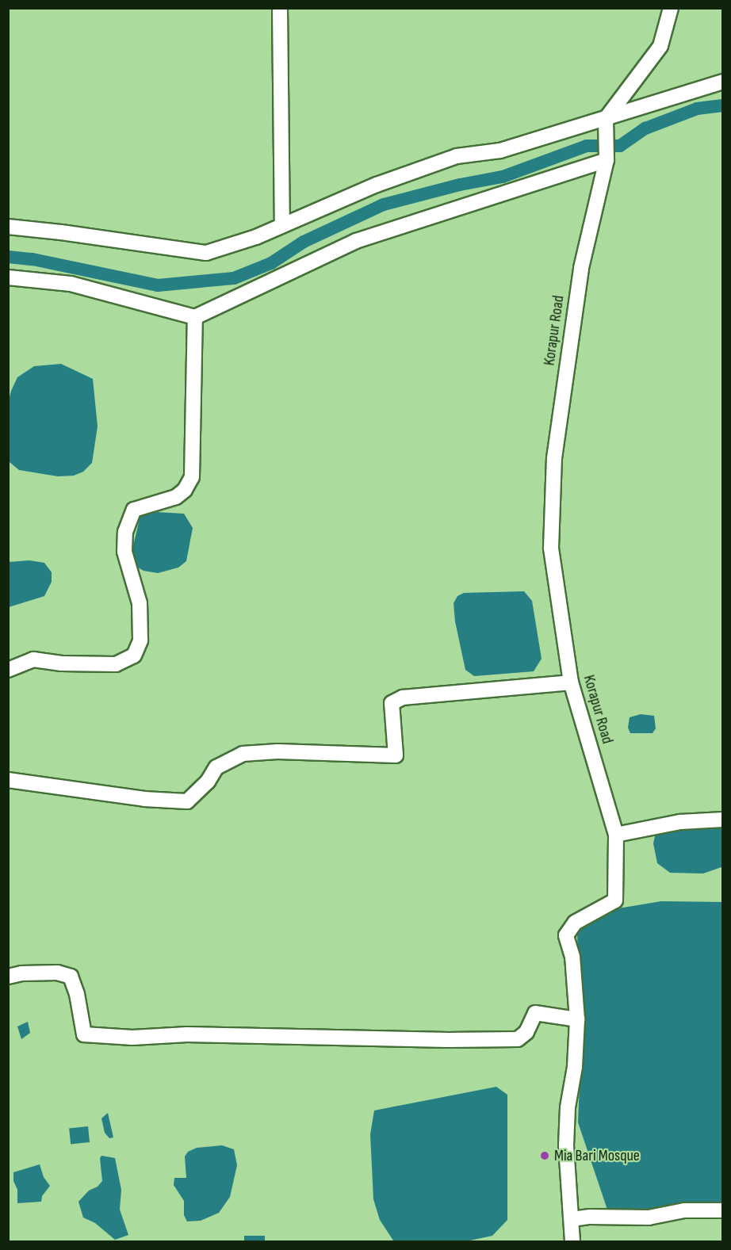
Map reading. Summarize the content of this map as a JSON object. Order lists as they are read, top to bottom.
{
  "streets": {
    "street": ["Korapur Road"]
  },
  "places": ["Mia Bari Mosque"]
}
